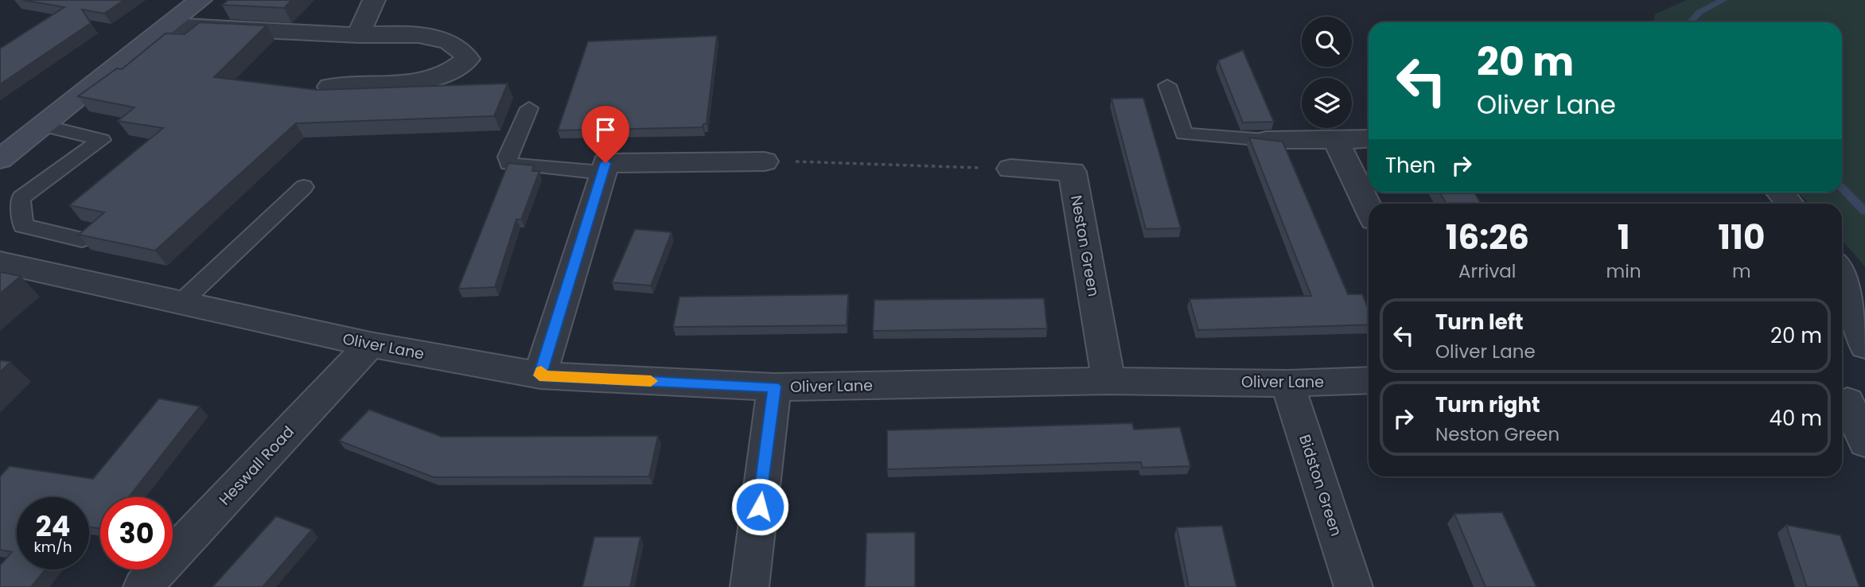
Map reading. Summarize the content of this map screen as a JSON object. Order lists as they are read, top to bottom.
{
  "streets": {
    "street": [
      "Neston Green",
      "Oliver Lane",
      "Heswall Road",
      "Bidston Green"
    ]
  },
  "crossings": [
    ["Neston Green", "Oliver Lane"],
    ["Oliver Lane", "Heswall Road"],
    ["Oliver Lane", "Bidston Green"]
  ],
  "page": {
    "turn": ["20 m", "Oliver Lane"],
    "then": "Then",
    "eta": [
      "16:26",
      "Arrival",
      "1",
      "min",
      "110",
      "m"
    ],
    "list": [
      {
        "name": "Turn left",
        "note": "Oliver Lane",
        "value": "20 m"
      },
      {
        "name": "Turn right",
        "note": "Neston Green",
        "value": "40 m"
      }
    ],
    "speed": "24 km/h",
    "limit": "30"
  }
}
